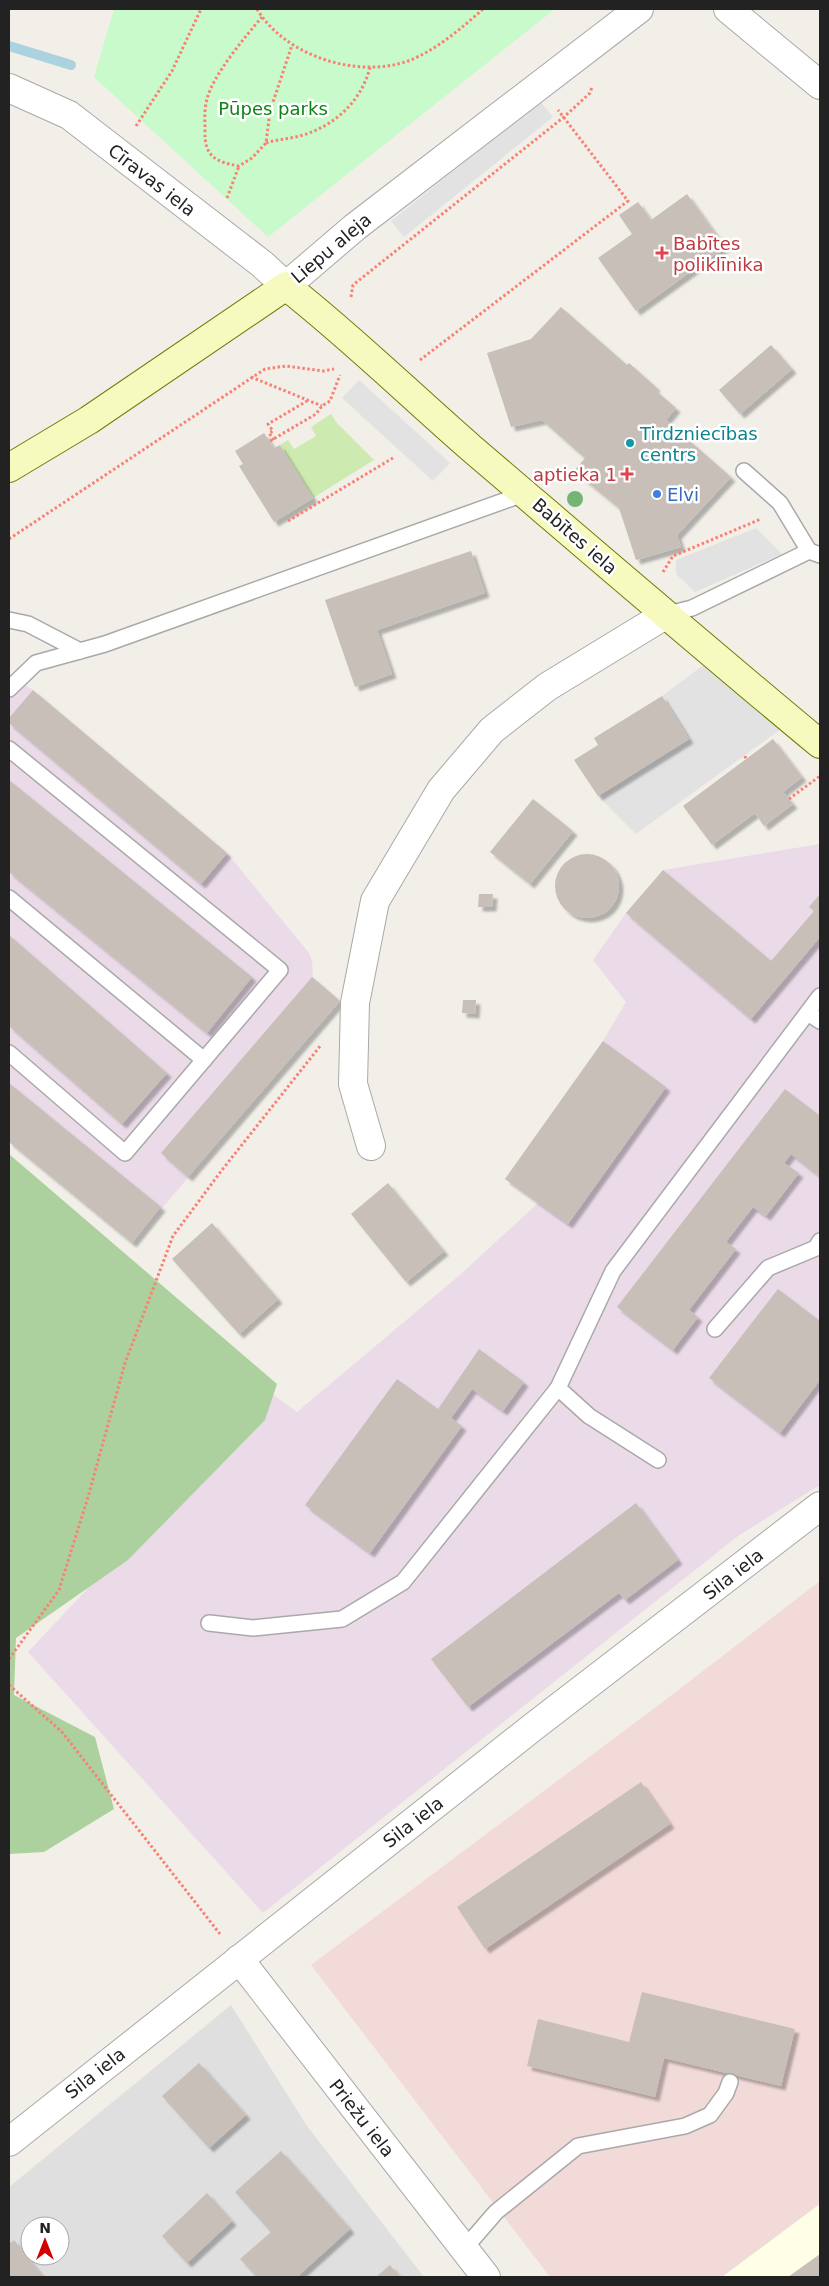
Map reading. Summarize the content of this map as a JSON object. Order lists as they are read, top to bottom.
{
  "streets": {
    "street": [
      "Cīravas iela",
      "Liepu aleja",
      "Babītes iela",
      "Sila iela",
      "Priežu iela"
    ]
  },
  "crossings": [
    ["Cīravas iela", "Liepu aleja"],
    ["Cīravas iela", "Babītes iela"],
    ["Liepu aleja", "Babītes iela"],
    ["Sila iela", "Priežu iela"]
  ],
  "parks": ["Pūpes parks"],
  "places": {
    "health": ["Babītes poliklīnika", "aptieka 1"],
    "other": ["Tirdzniecības centrs", "Elvi"]
  },
  "north": "top"
}
